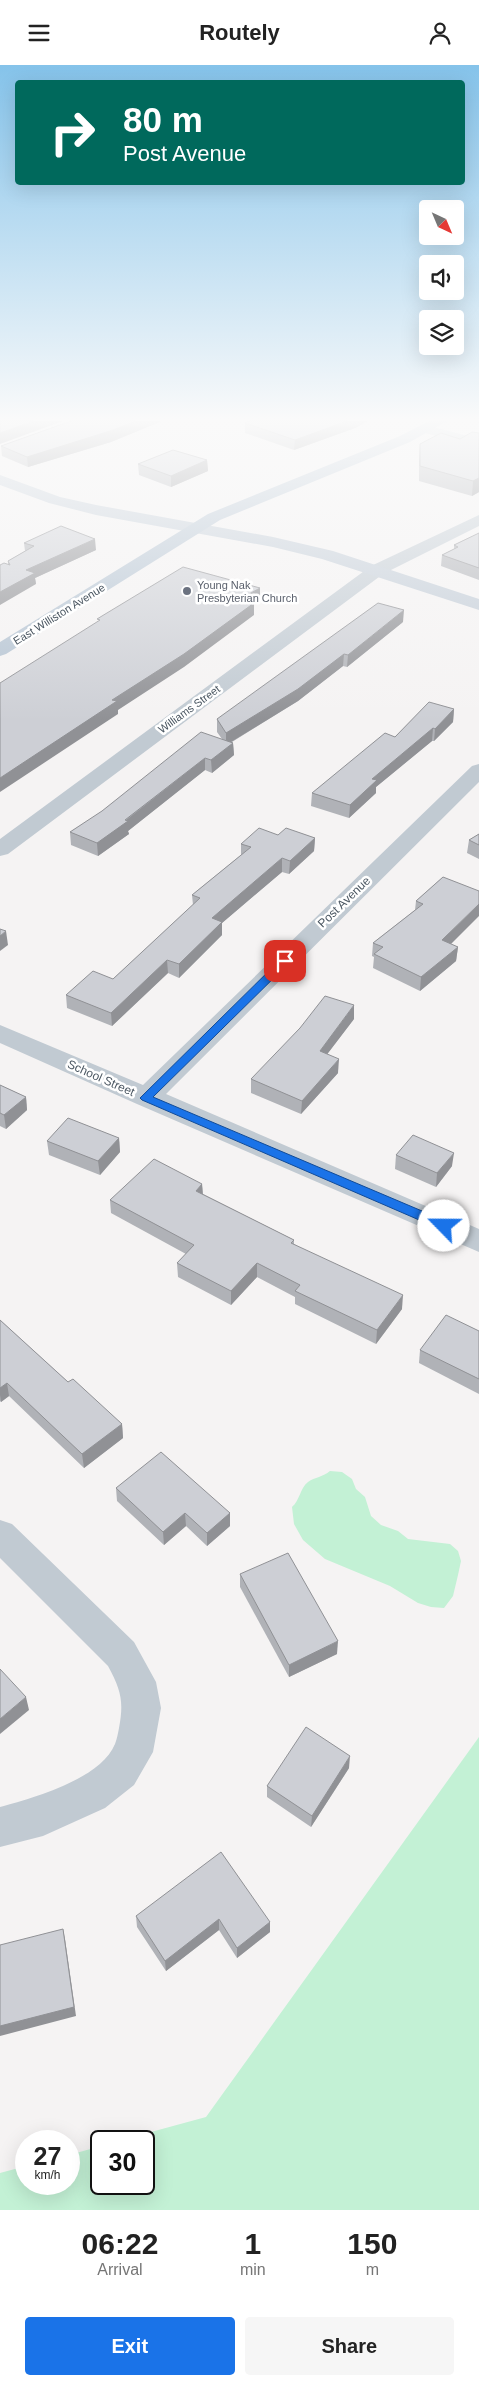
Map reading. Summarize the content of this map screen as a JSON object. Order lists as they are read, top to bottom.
{
  "streets": {
    "main road": ["East Williston Avenue"],
    "street": ["Williams Street", "Post Avenue", "School Street"]
  },
  "crossings": [
    ["Post Avenue", "School Street"]
  ],
  "places": ["Young Nak Presbyterian Church"],
  "north": "bottom right",
  "page": {
    "header": "Routely",
    "turn": ["80 m", "Post Avenue"],
    "speed": "27 km/h",
    "limit": "30",
    "eta": [
      "06:22",
      "Arrival",
      "1",
      "min",
      "150",
      "m"
    ],
    "buttons": ["Exit", "Share"]
  }
}
